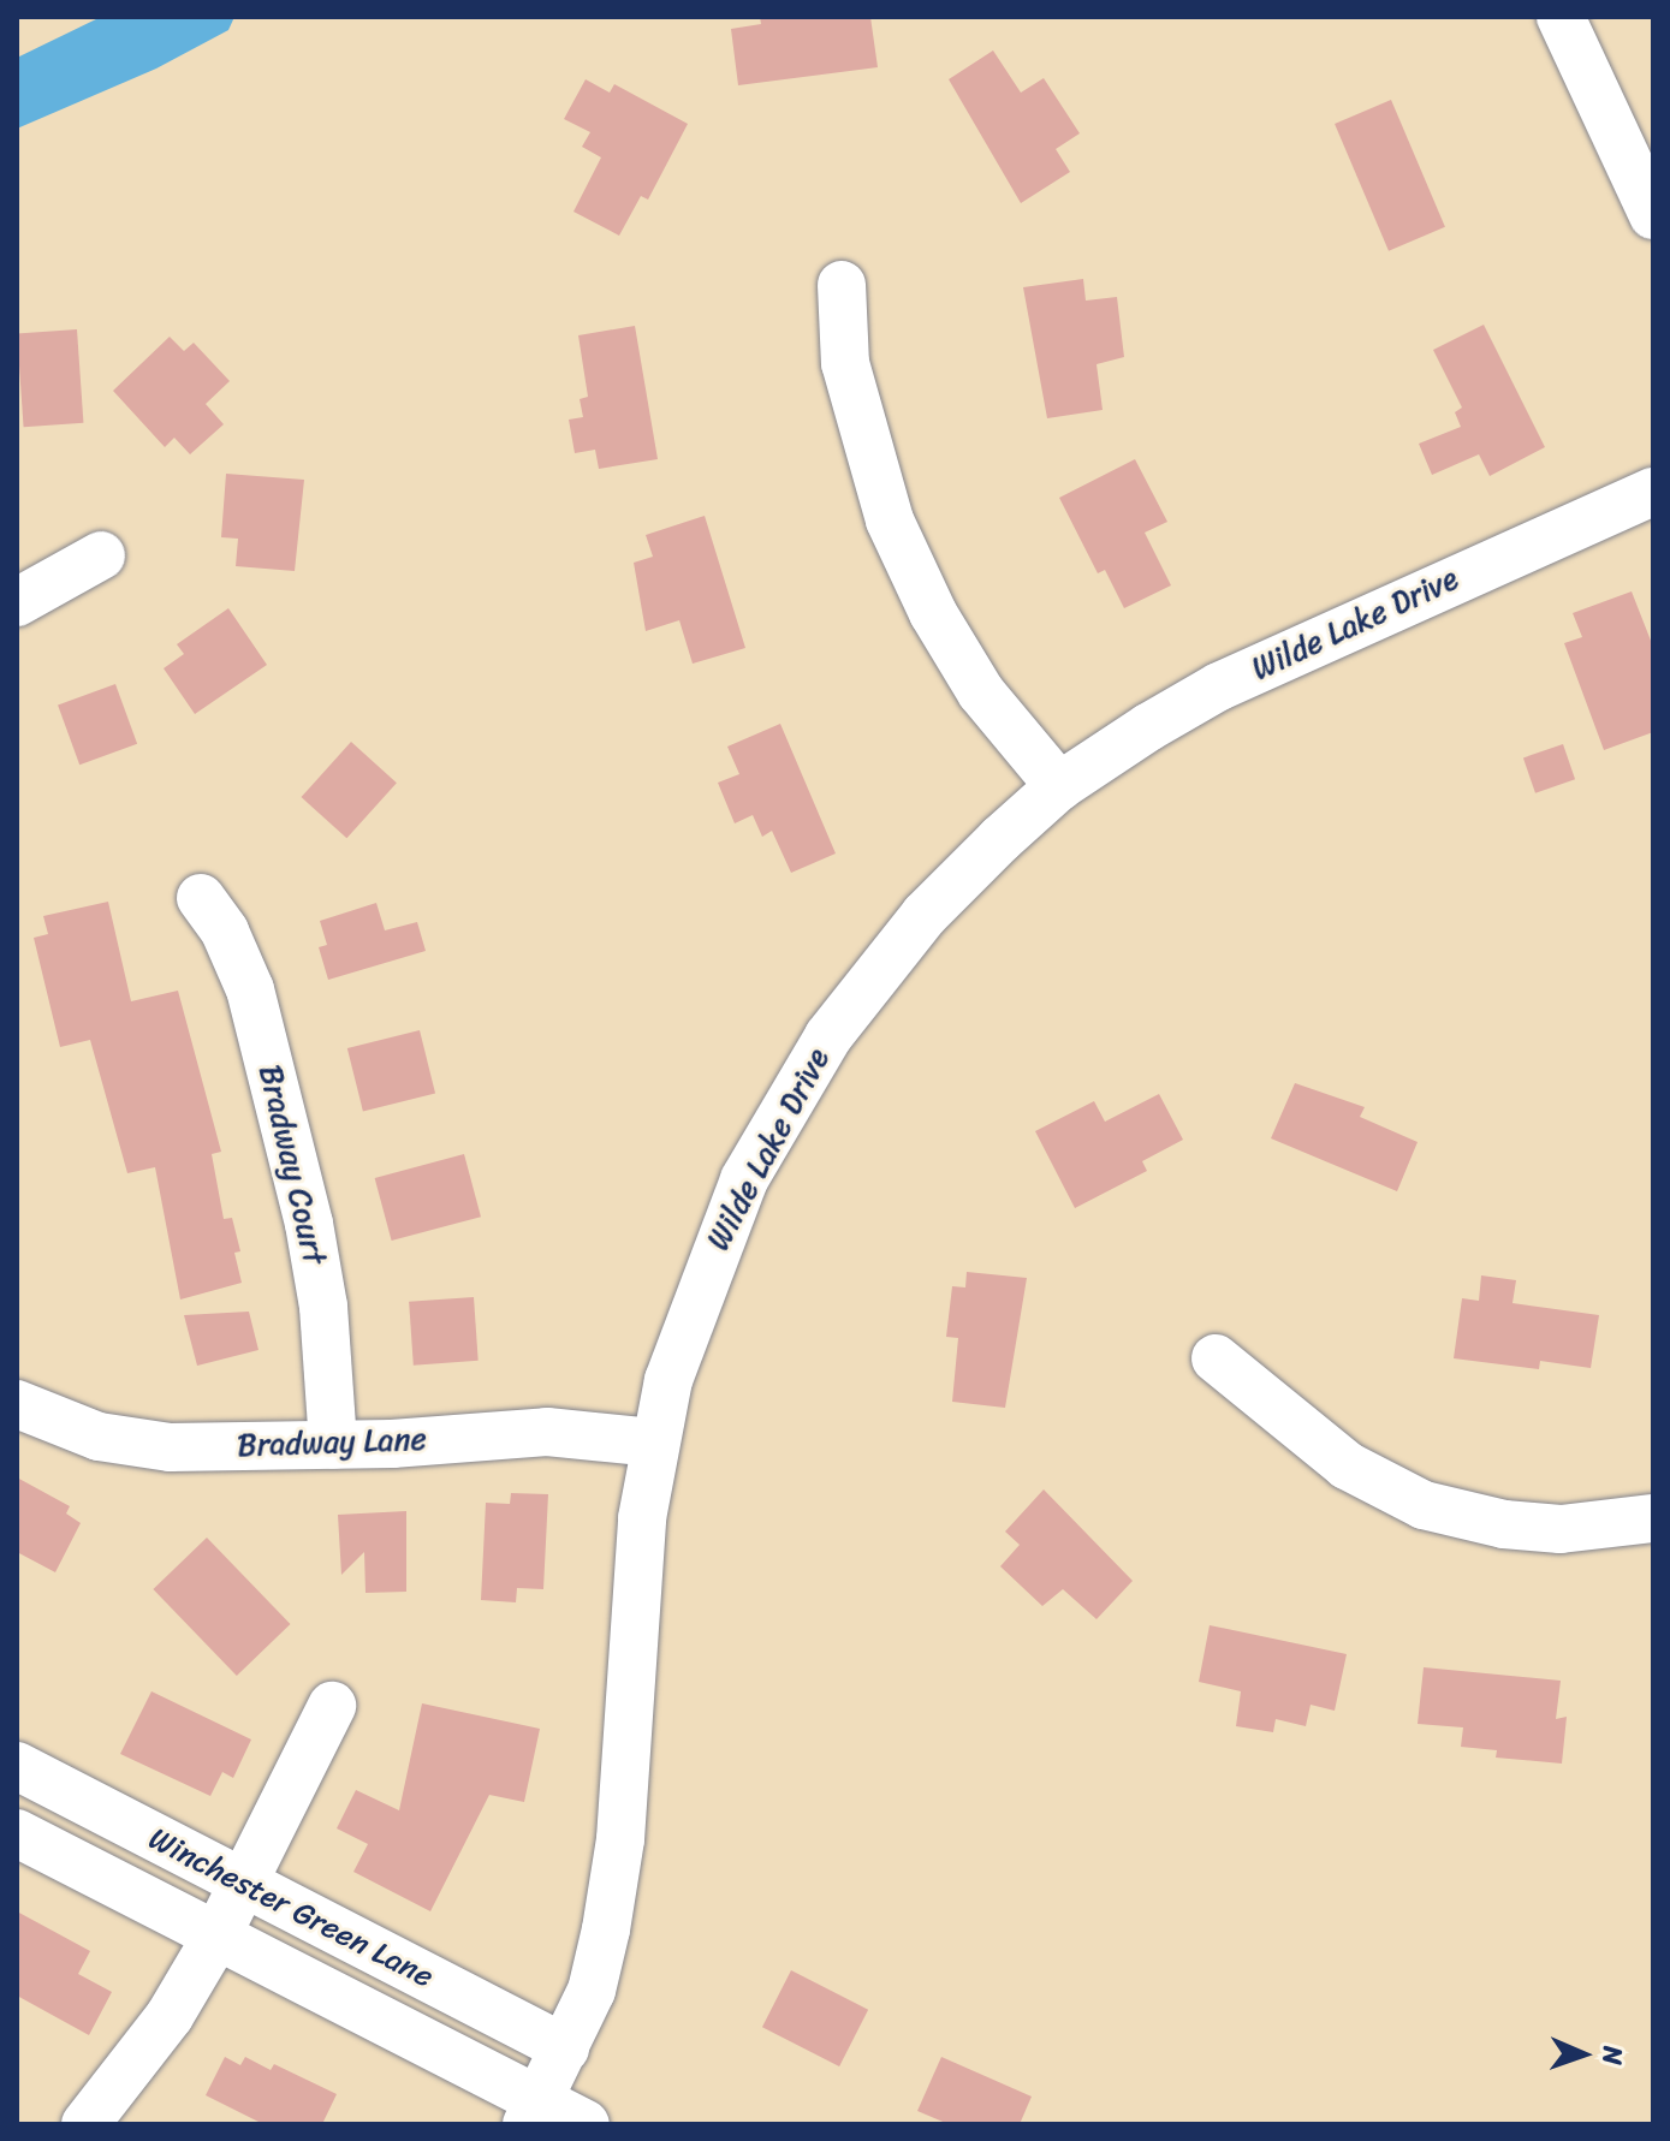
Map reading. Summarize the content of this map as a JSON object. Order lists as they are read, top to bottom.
{
  "streets": {
    "street": [
      "Wilde Lake Drive",
      "Bradway Court",
      "Bradway Lane",
      "Winchester Green Lane"
    ]
  },
  "crossings": [
    ["Wilde Lake Drive", "Bradway Lane"],
    ["Wilde Lake Drive", "Winchester Green Lane"],
    ["Bradway Court", "Bradway Lane"]
  ],
  "north": "right"
}
